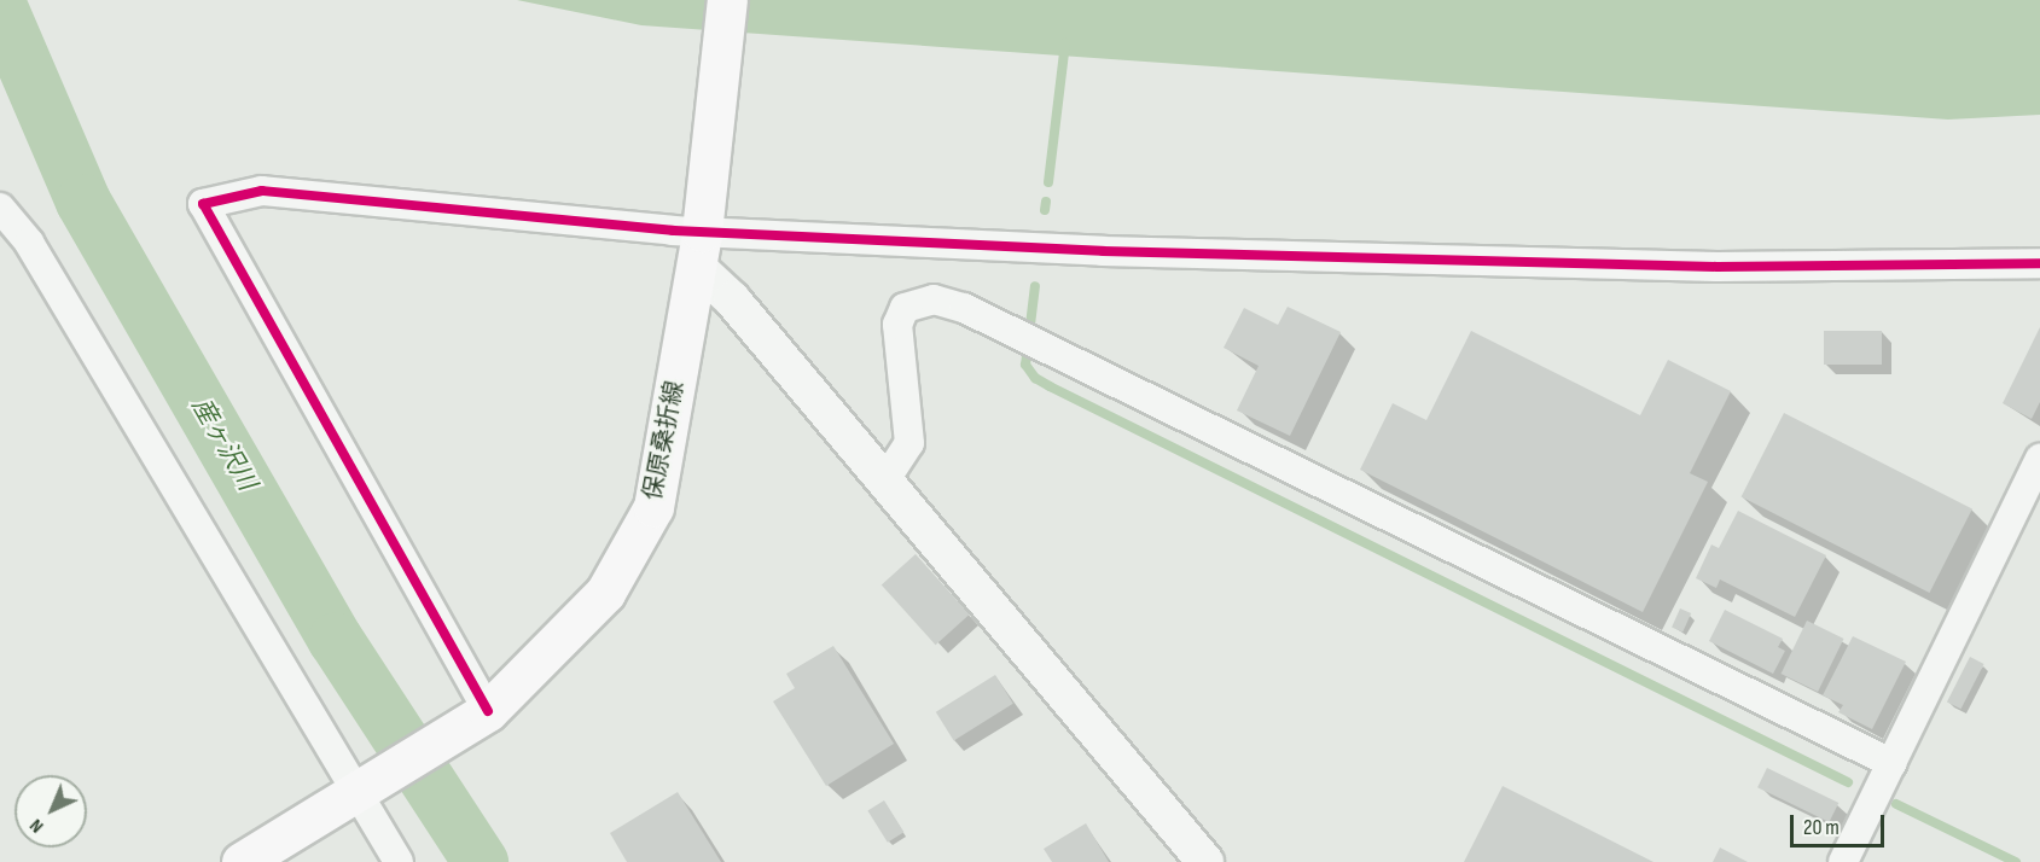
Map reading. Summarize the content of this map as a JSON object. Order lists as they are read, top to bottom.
{
  "streets": {
    "main road": ["保原桑折線"]
  },
  "water": ["産ヶ沢川"],
  "scale_bar": "20 m",
  "north": "bottom left"
}
